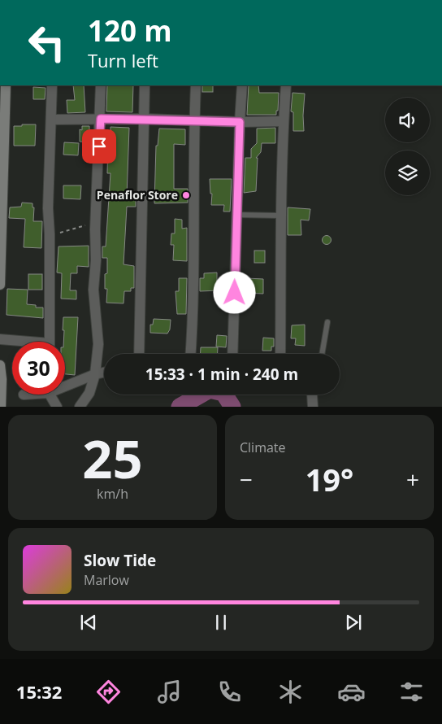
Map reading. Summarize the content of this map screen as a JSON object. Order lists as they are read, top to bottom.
{
  "places": ["Penaflor Store"],
  "page": {
    "turn": ["120 m", "Turn left"],
    "limit": "30",
    "trip": "15:33 · 1 min · 240 m",
    "tile": [
      ["25", "km/h"],
      "Climate"
    ],
    "heat": ["−", "19°", "+"],
    "song": ["Slow Tide", "Marlow"],
    "tabs": "15:32"
  }
}
